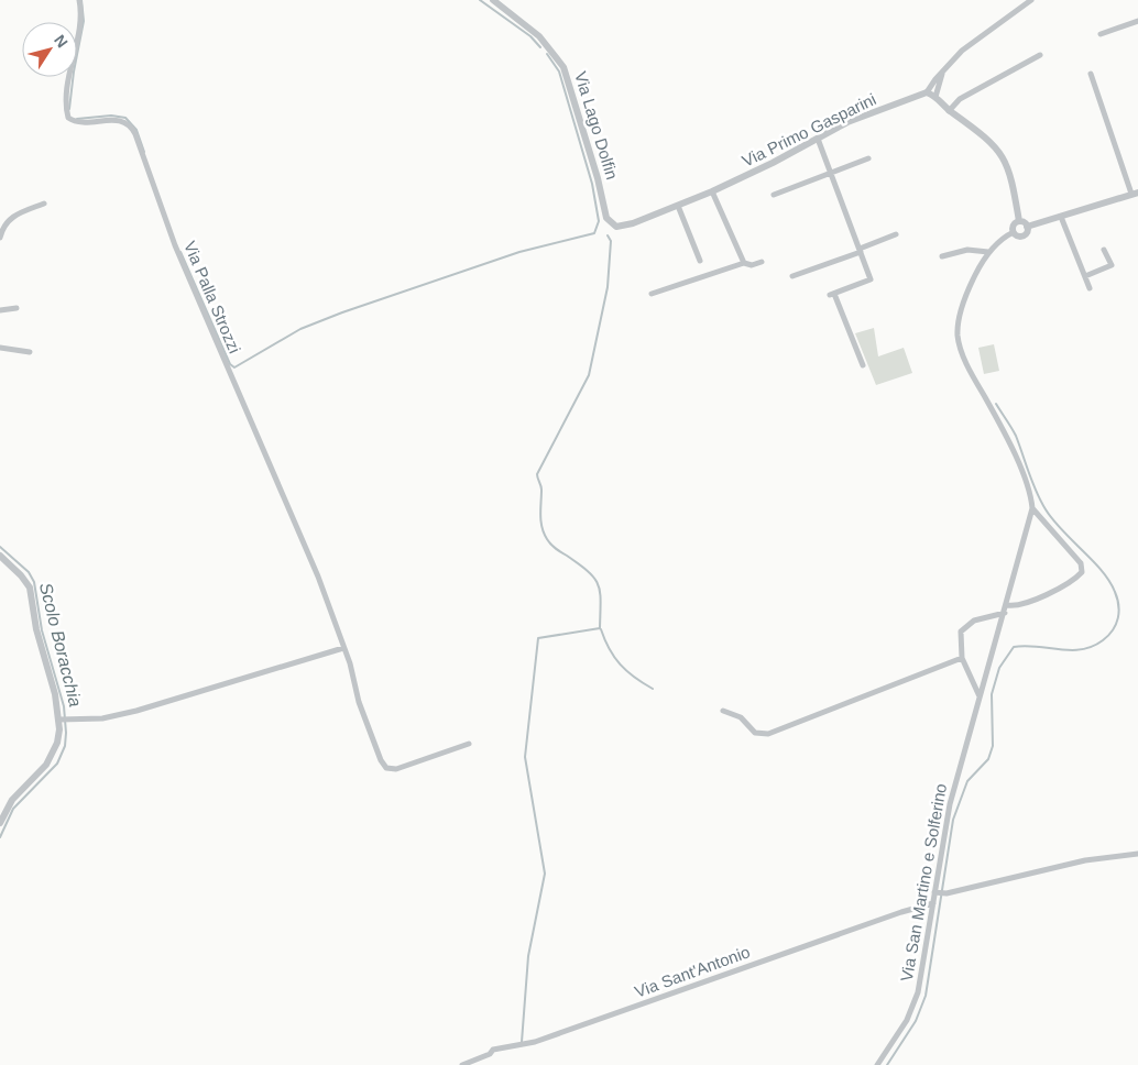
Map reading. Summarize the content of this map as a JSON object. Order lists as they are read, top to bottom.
{
  "streets": {
    "street": [
      "Via Lago Dolfin",
      "Via Primo Gasparini",
      "Via Palla Strozzi",
      "Via San Martino e Solferino",
      "Via Sant'Antonio"
    ]
  },
  "crossings": [
    ["Via Lago Dolfin", "Via Primo Gasparini"],
    ["Via San Martino e Solferino", "Via Sant'Antonio"]
  ],
  "water": ["Scolo Boracchia"],
  "north": "top right"
}
